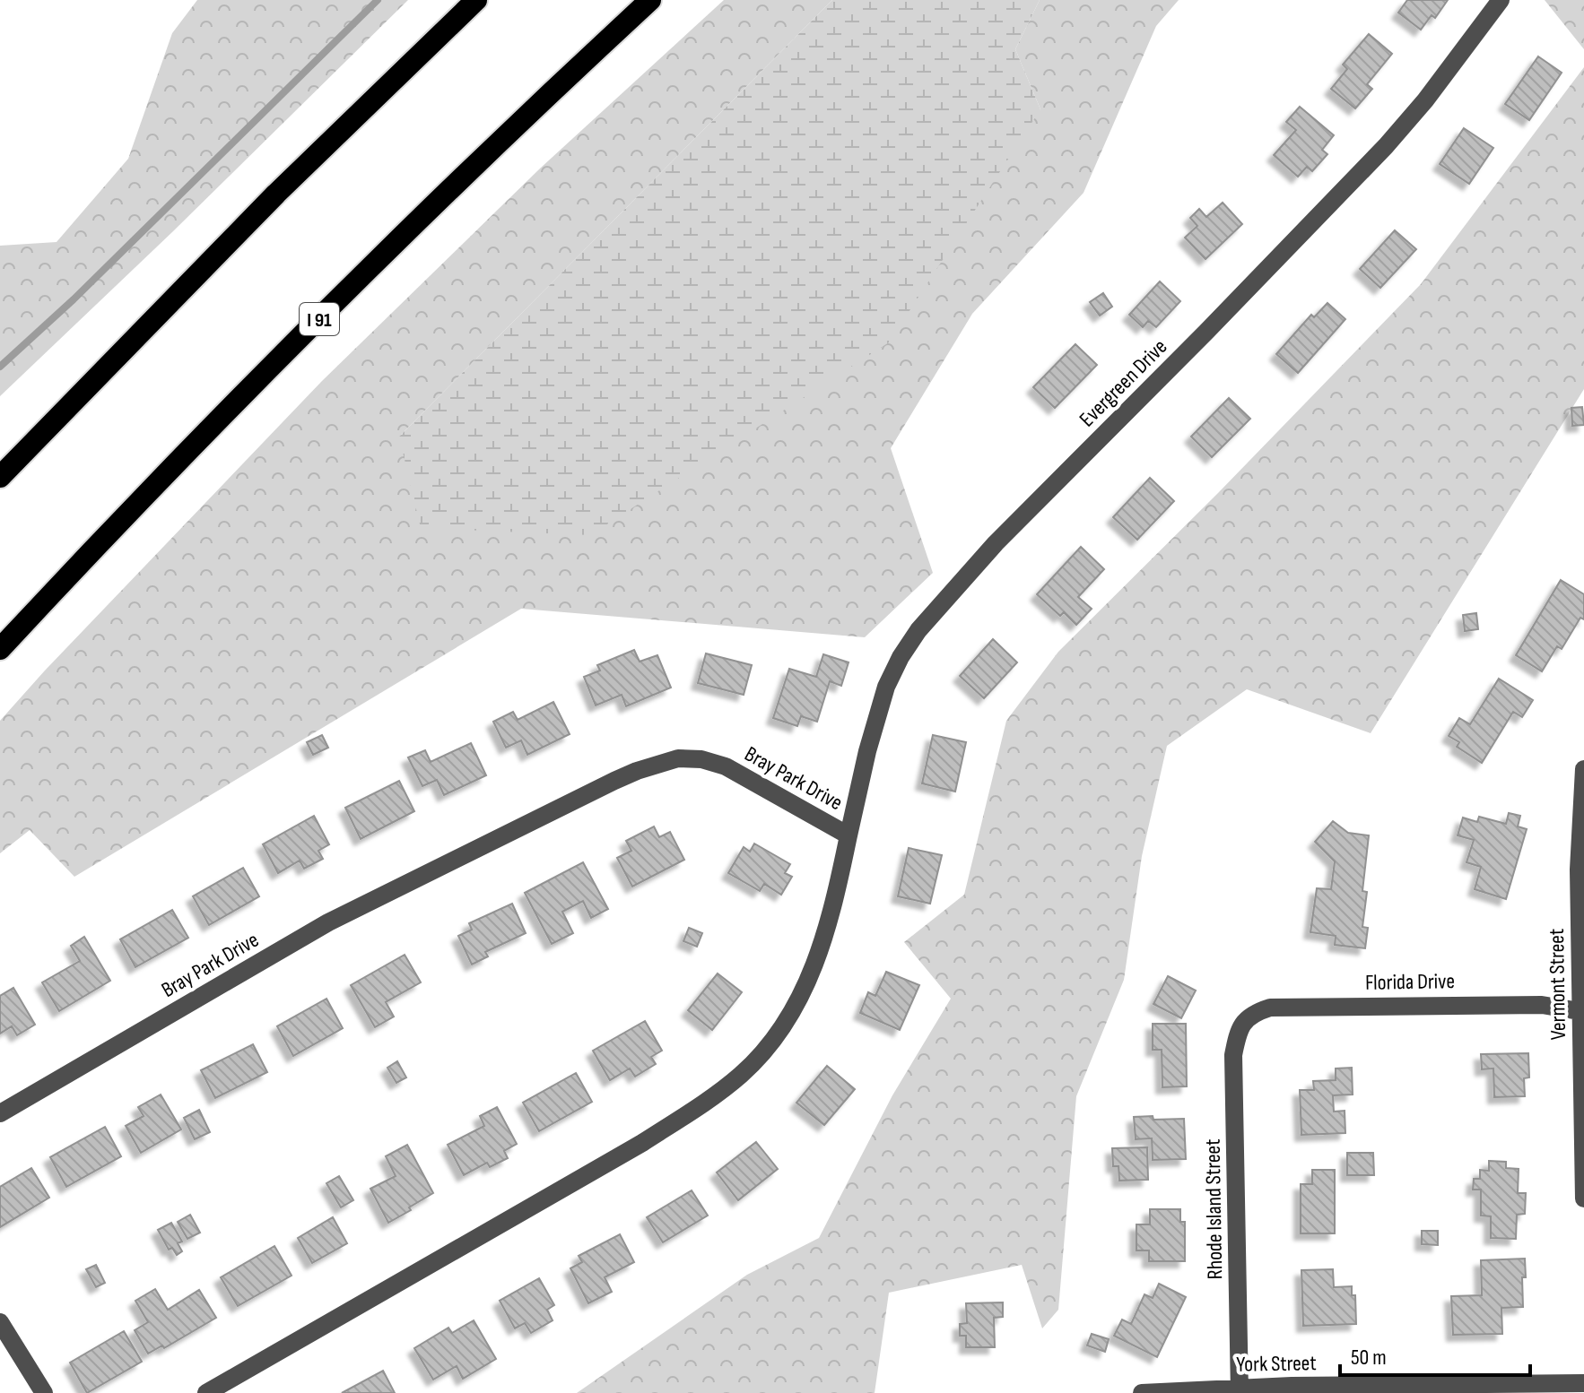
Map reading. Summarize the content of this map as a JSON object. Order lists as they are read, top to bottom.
{
  "streets": {
    "highway": ["I 91"],
    "street": [
      "Evergreen Drive",
      "Bray Park Drive",
      "Florida Drive",
      "Vermont Street",
      "Rhode Island Street",
      "York Street"
    ]
  },
  "crossings": [
    ["Evergreen Drive", "Bray Park Drive"],
    ["Florida Drive", "Vermont Street"],
    ["Florida Drive", "Rhode Island Street"],
    ["Rhode Island Street", "York Street"]
  ],
  "scale_bar": "50 m"
}
